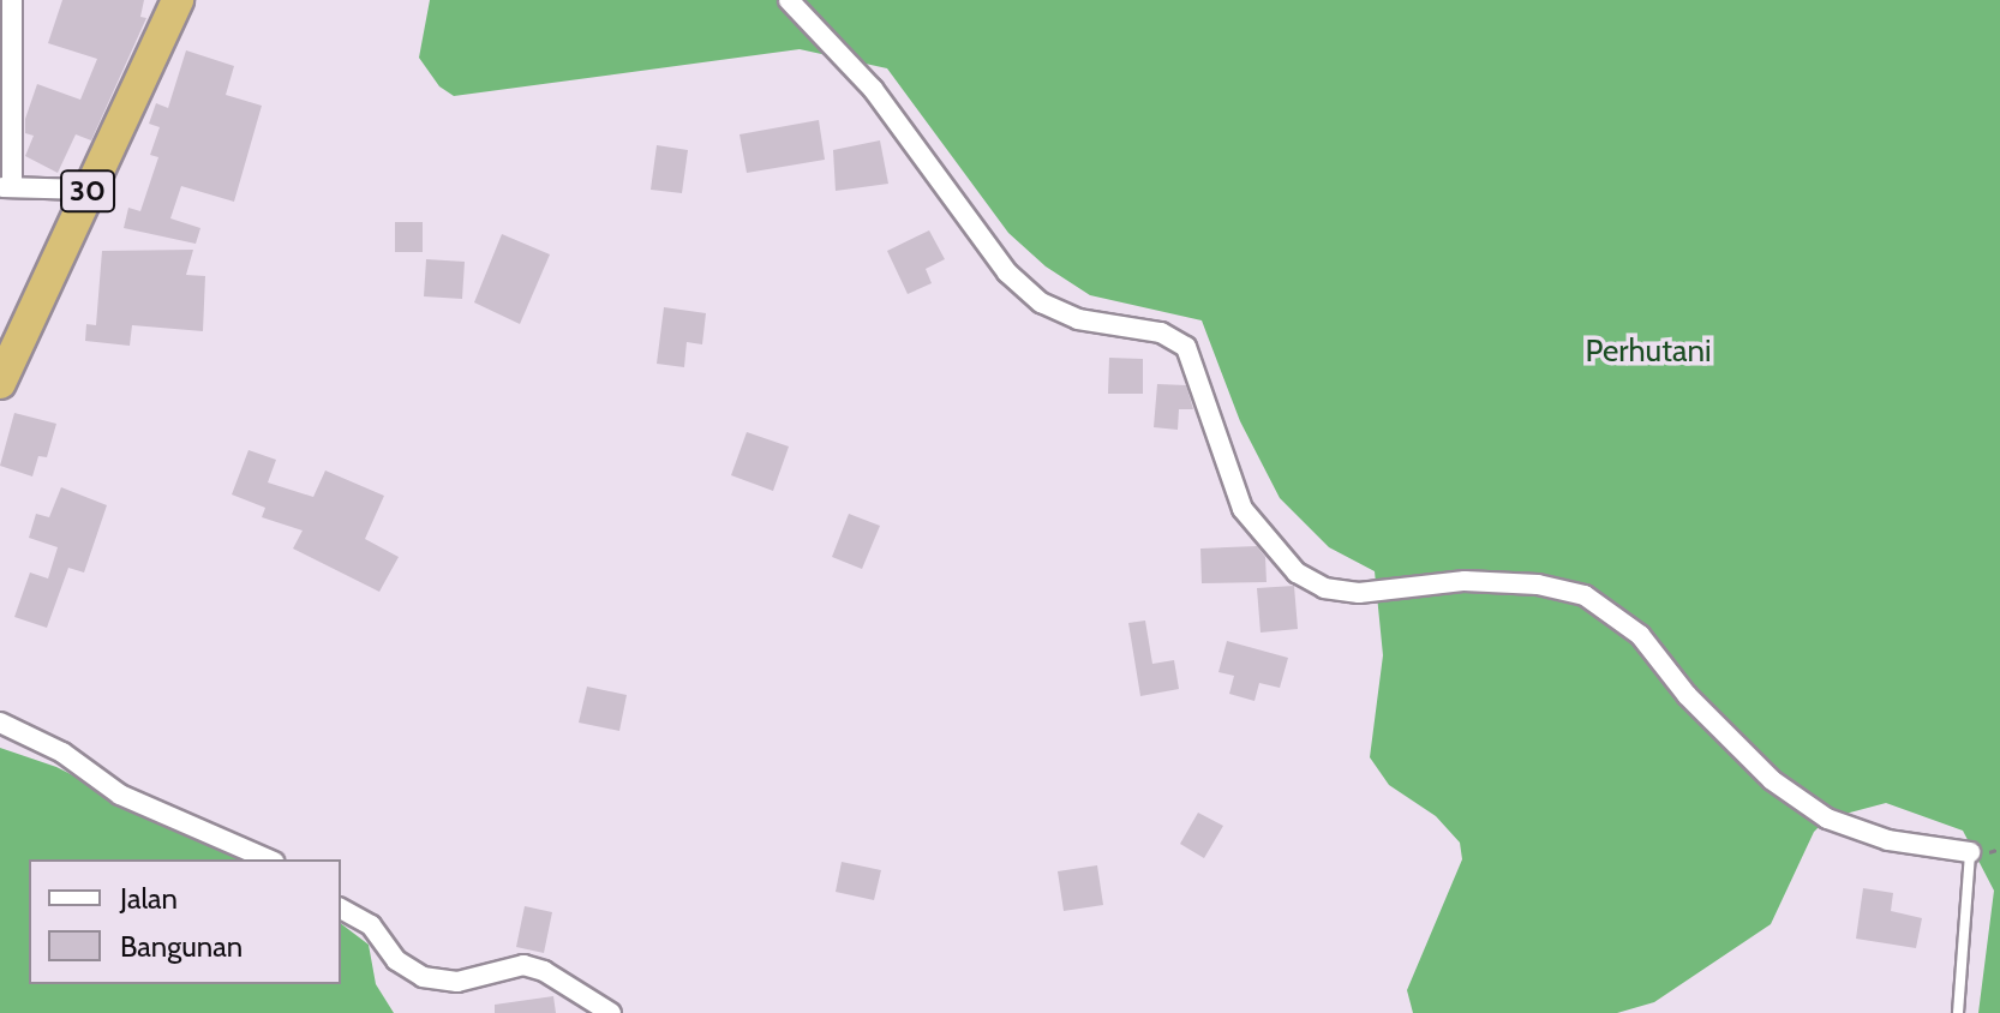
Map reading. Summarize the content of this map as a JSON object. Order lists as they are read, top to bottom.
{
  "streets": {
    "highway": ["30"]
  },
  "parks": ["Perhutani"],
  "legend": ["Jalan", "Bangunan"]
}
